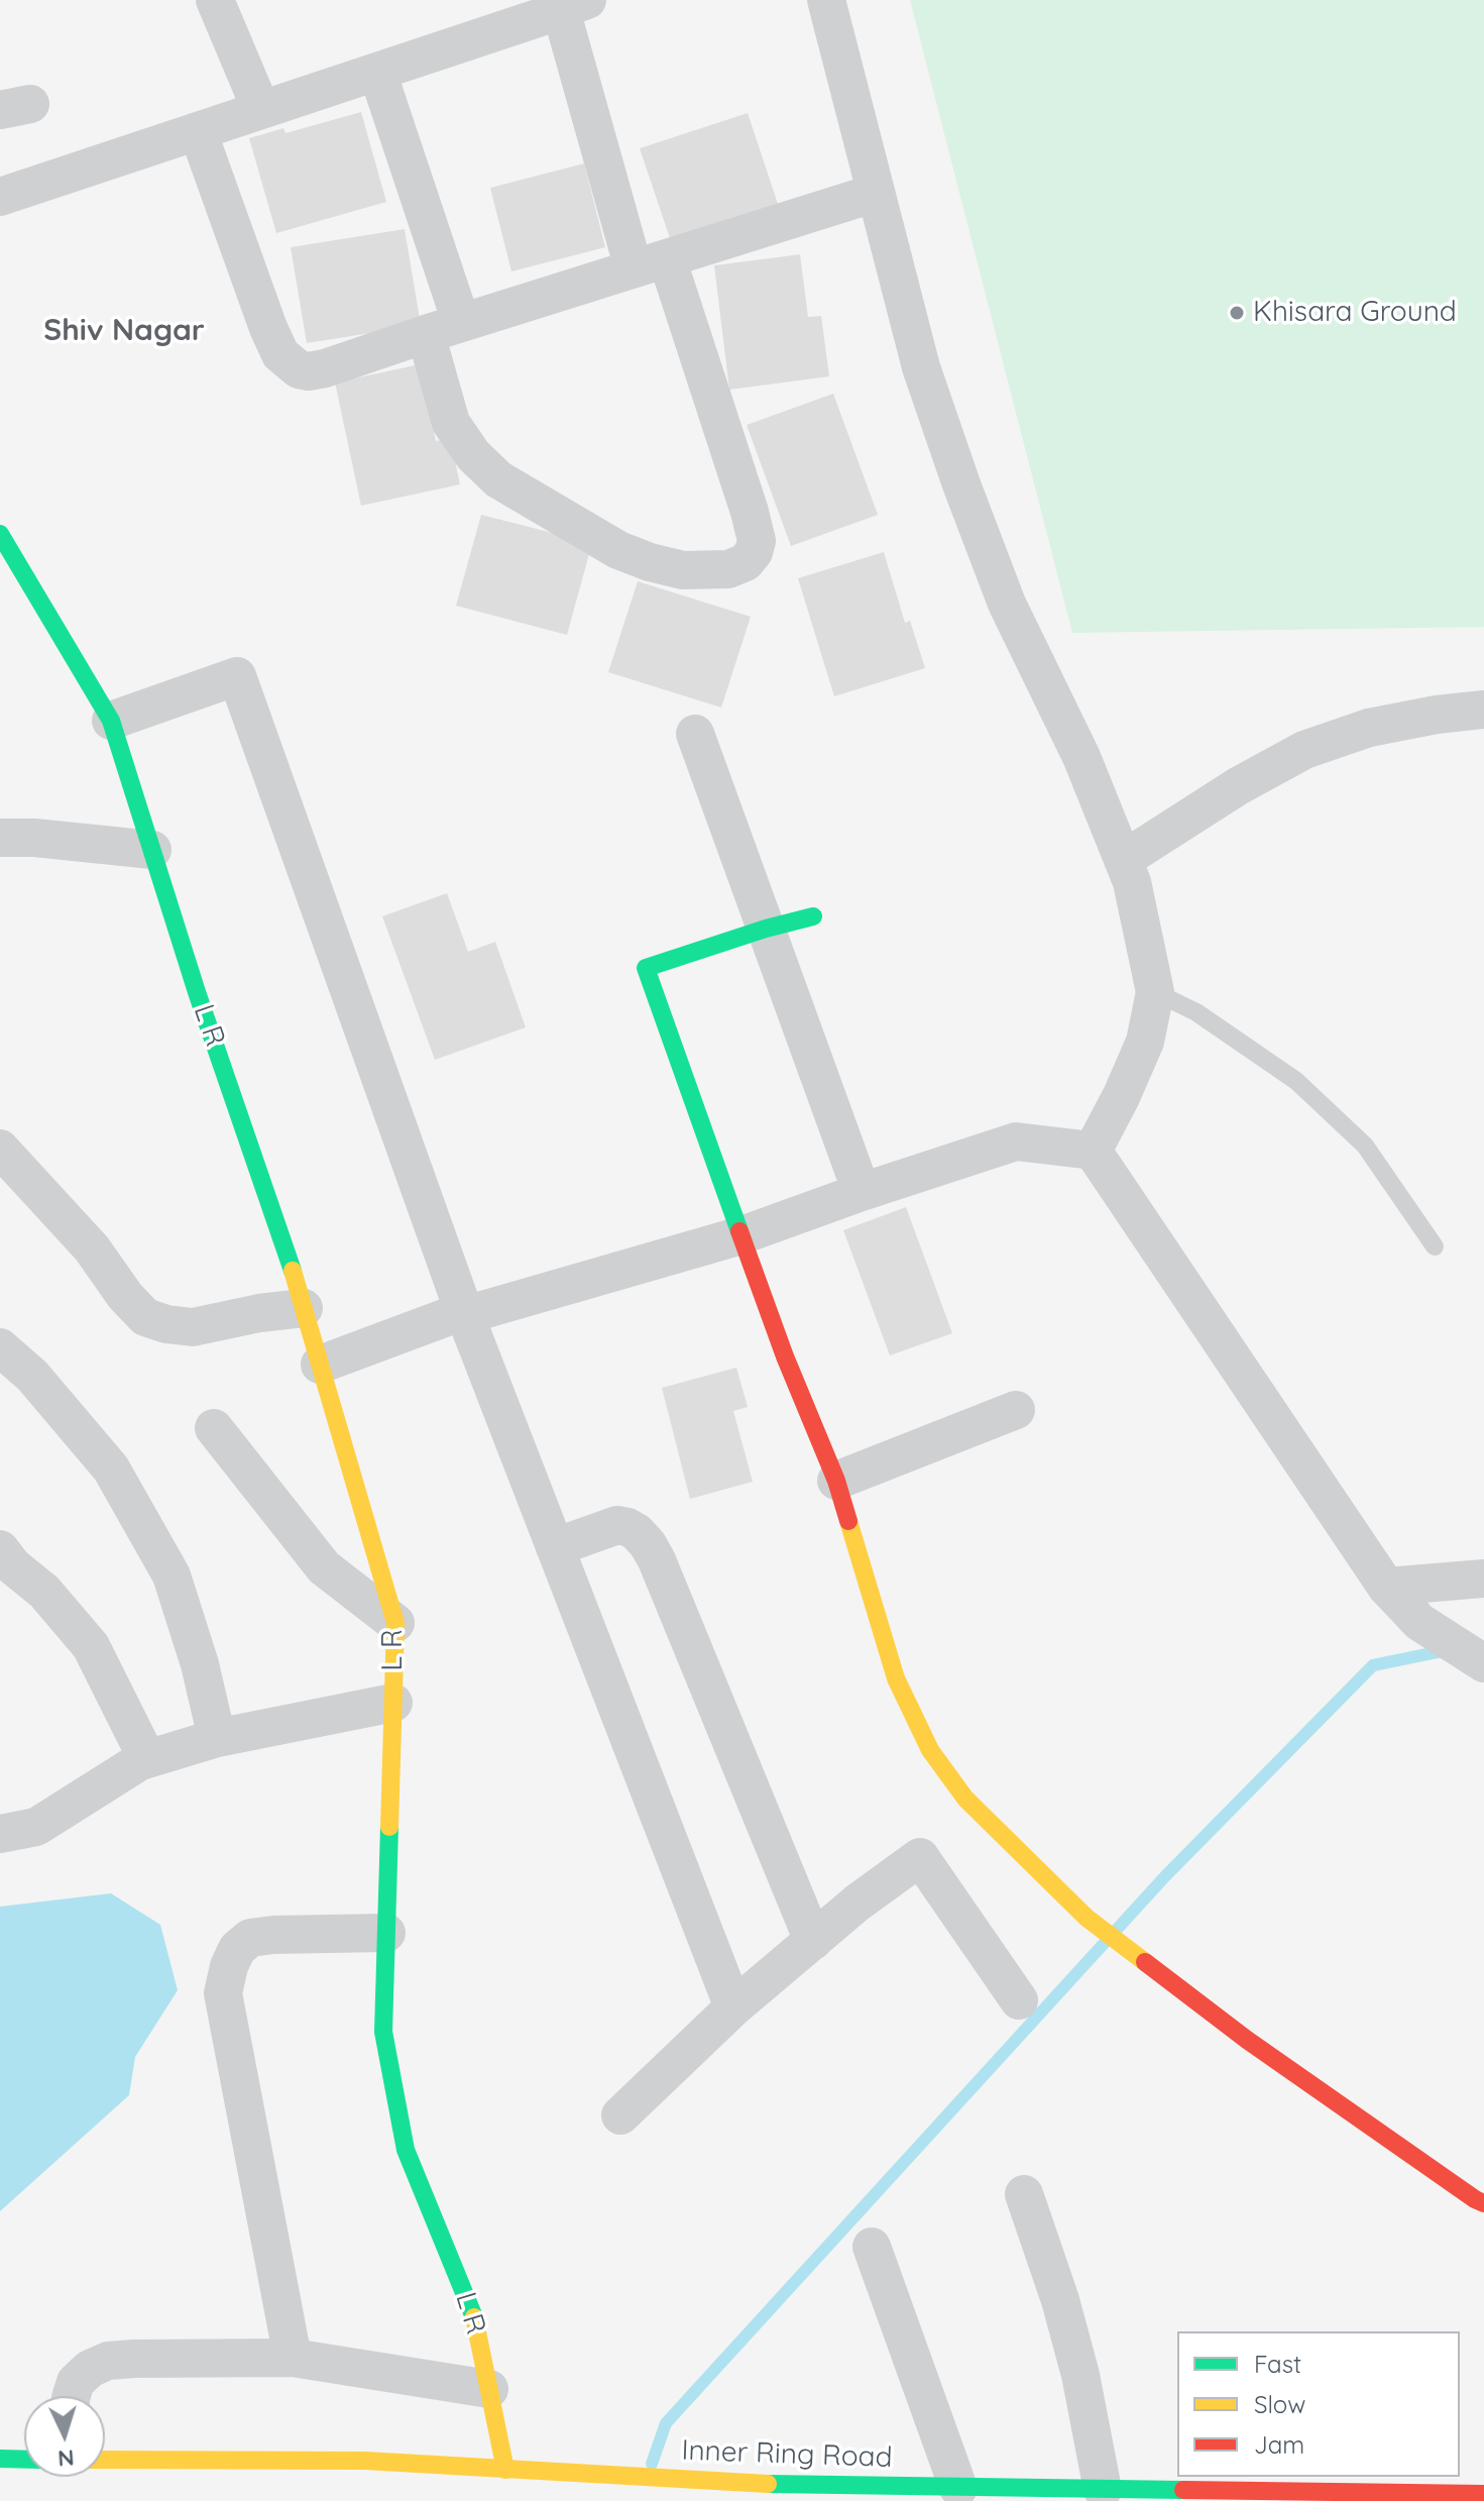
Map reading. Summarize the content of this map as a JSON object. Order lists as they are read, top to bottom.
{
  "streets": {
    "street": ["L R", "Inner Ring Road"]
  },
  "crossings": [
    ["L R", "Inner Ring Road"]
  ],
  "districts": ["Shiv Nagar"],
  "places": ["Khisara Ground"],
  "legend": ["Fast", "Slow", "Jam"],
  "north": "bottom"
}
